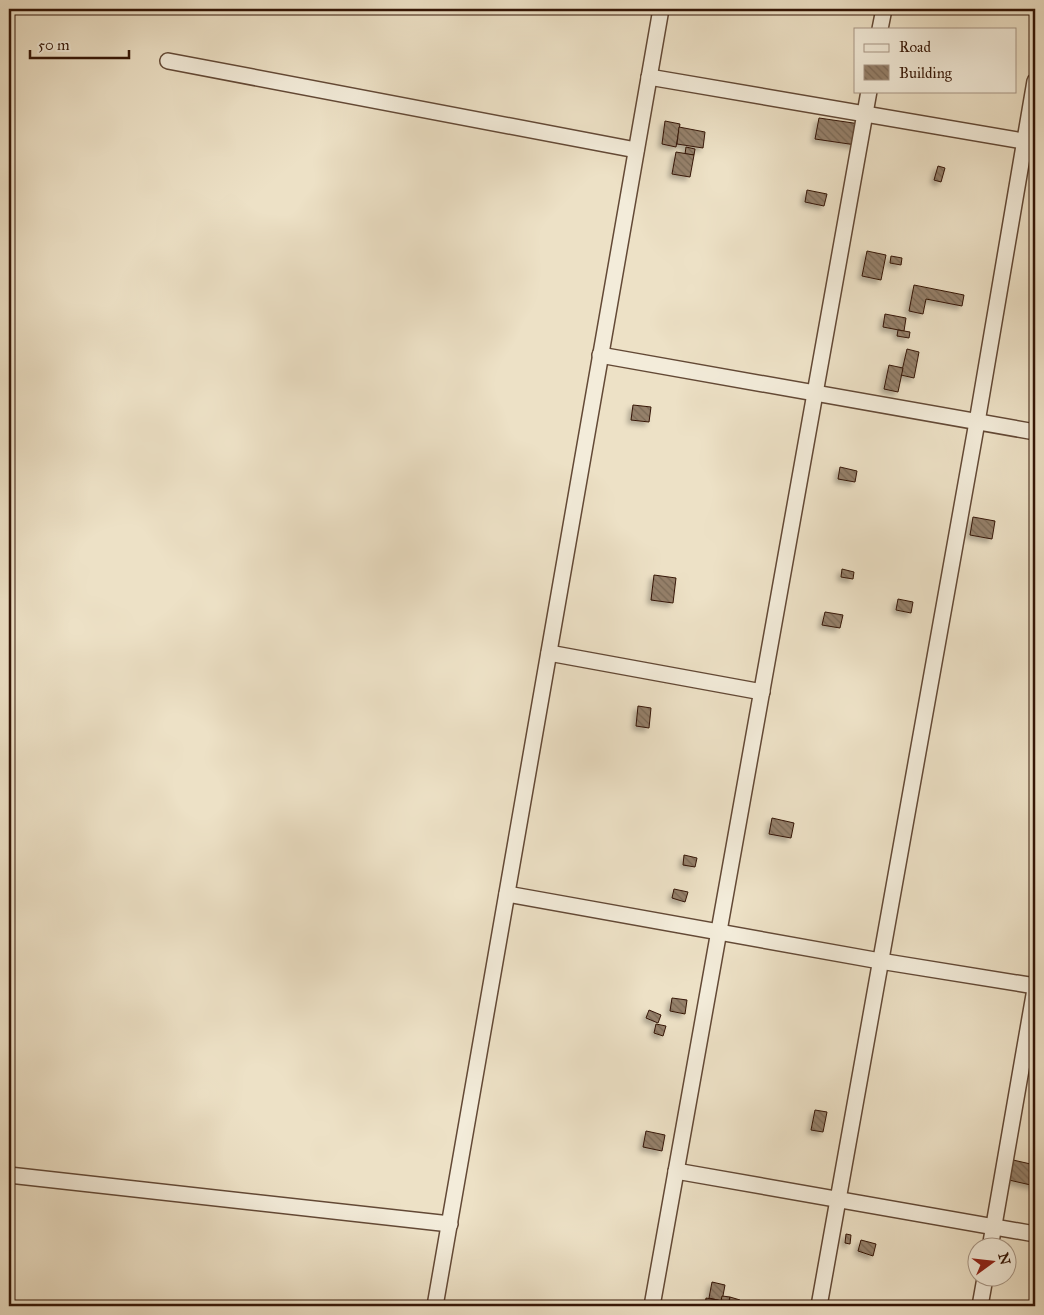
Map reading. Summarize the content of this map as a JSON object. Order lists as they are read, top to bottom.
{
  "legend": ["Road", "Building"],
  "scale_bar": "50 m",
  "north": "right"
}
